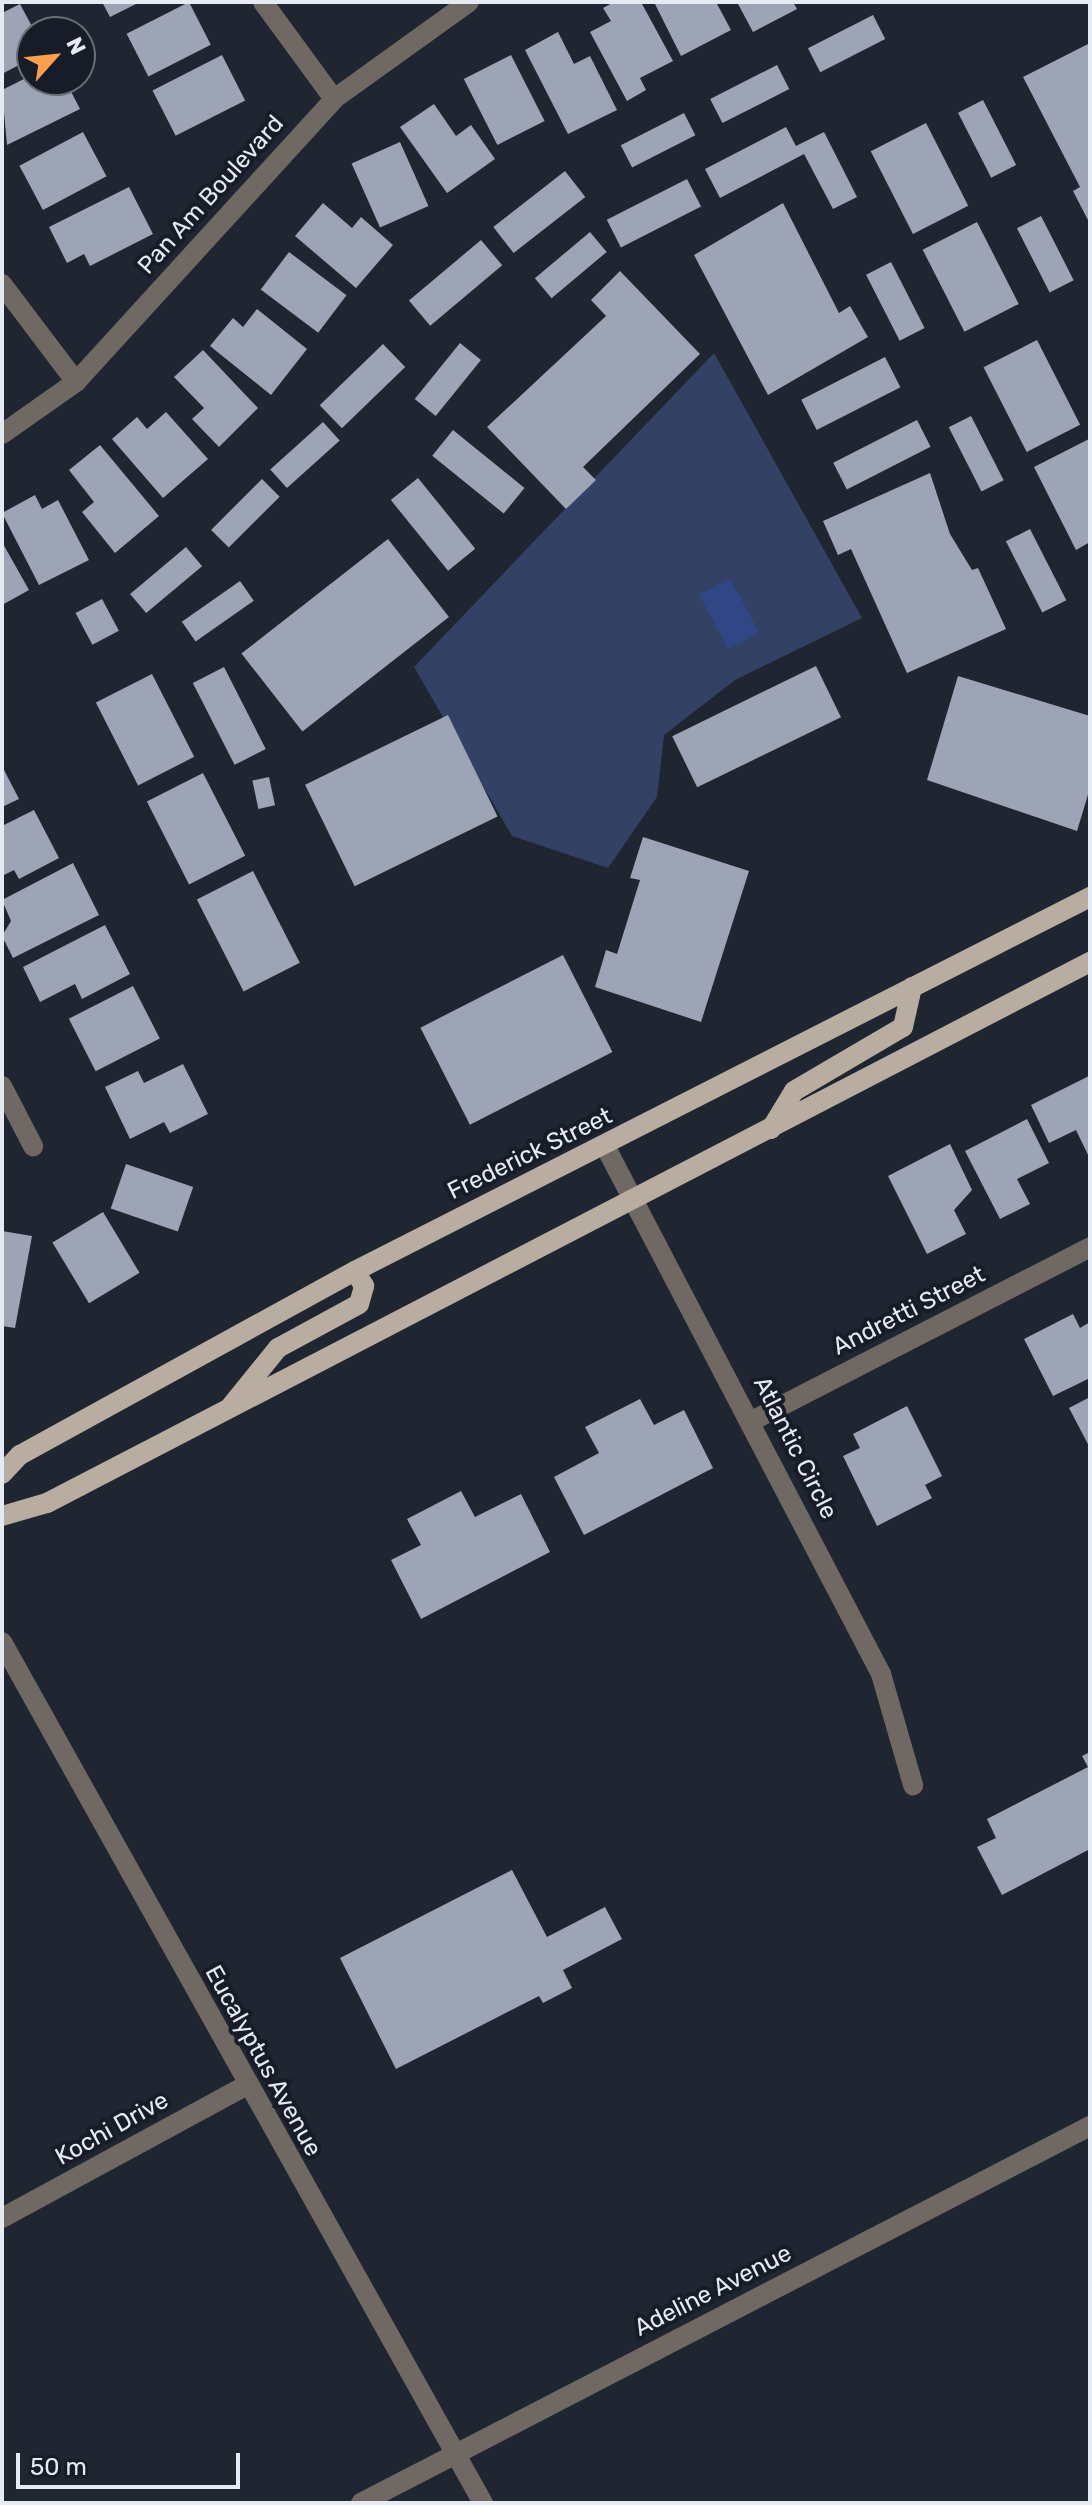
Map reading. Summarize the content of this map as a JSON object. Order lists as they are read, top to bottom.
{
  "streets": {
    "main road": ["Frederick Street"],
    "street": [
      "Pan Am Boulevard",
      "Andretti Street",
      "Atlantic Circle",
      "Eucalyptus Avenue",
      "Kochi Drive",
      "Adeline Avenue"
    ]
  },
  "crossings": [
    ["Frederick Street", "Atlantic Circle"],
    ["Andretti Street", "Atlantic Circle"],
    ["Eucalyptus Avenue", "Kochi Drive"],
    ["Eucalyptus Avenue", "Adeline Avenue"]
  ],
  "scale_bar": "50 m",
  "north": "top right"
}
